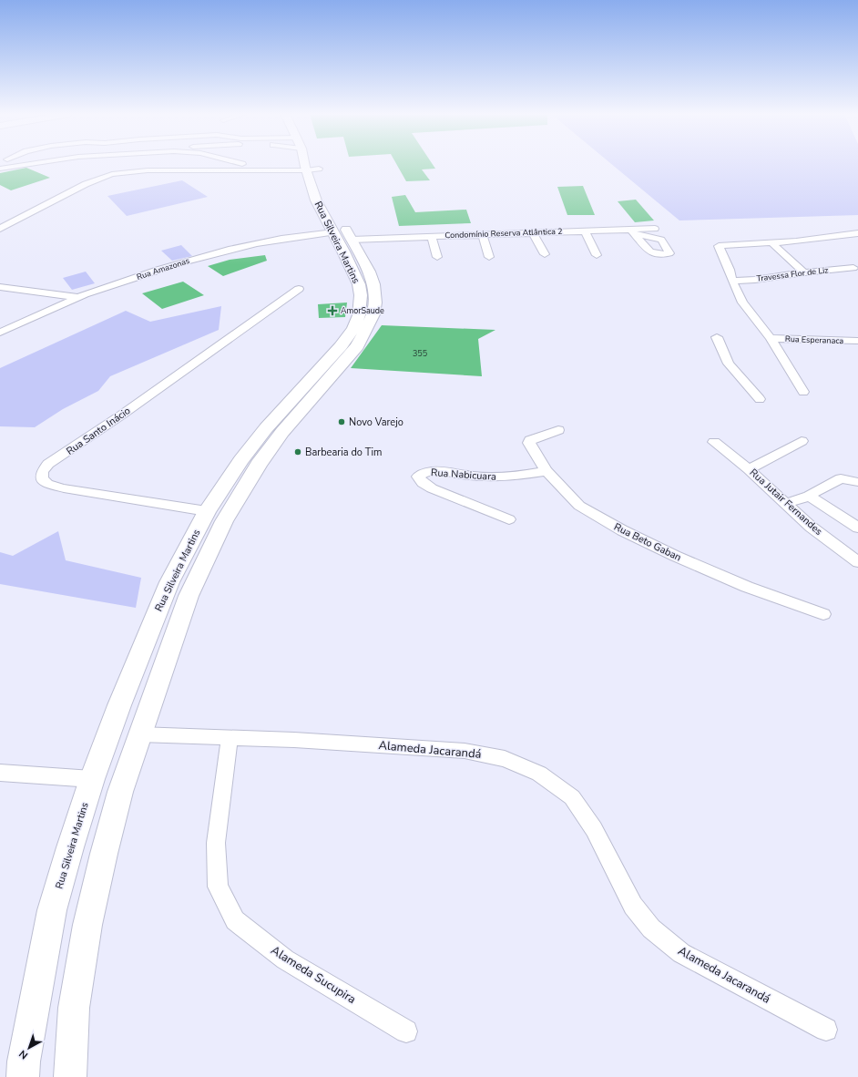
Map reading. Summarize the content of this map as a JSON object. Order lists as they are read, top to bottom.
{
  "streets": {
    "main road": ["Rua Silveira Martins"],
    "street": [
      "Condomínio Reserva Atlântica 2",
      "Rua Amazonas",
      "Travessa Flor de Liz",
      "Rua Esperanaca",
      "Rua Santo Inácio",
      "Rua Nabicuara",
      "Rua Jutair Fernandes",
      "Rua Beto Gaban",
      "Alameda Jacarandá",
      "Alameda Sucupira"
    ]
  },
  "crossings": [
    ["Condomínio Reserva Atlântica 2", "Rua Silveira Martins"],
    ["Condomínio Reserva Atlântica 2", "Rua Amazonas"],
    ["Rua Silveira Martins", "Rua Amazonas"],
    ["Rua Silveira Martins", "Rua Santo Inácio"],
    ["Rua Silveira Martins", "Alameda Jacarandá"],
    ["Rua Nabicuara", "Rua Beto Gaban"],
    ["Alameda Jacarandá", "Alameda Sucupira"]
  ],
  "places": {
    "health": ["AmorSaude"],
    "other": ["Novo Varejo", "Barbearia do Tim"]
  },
  "house_numbers": ["355"],
  "north": "bottom left"
}
